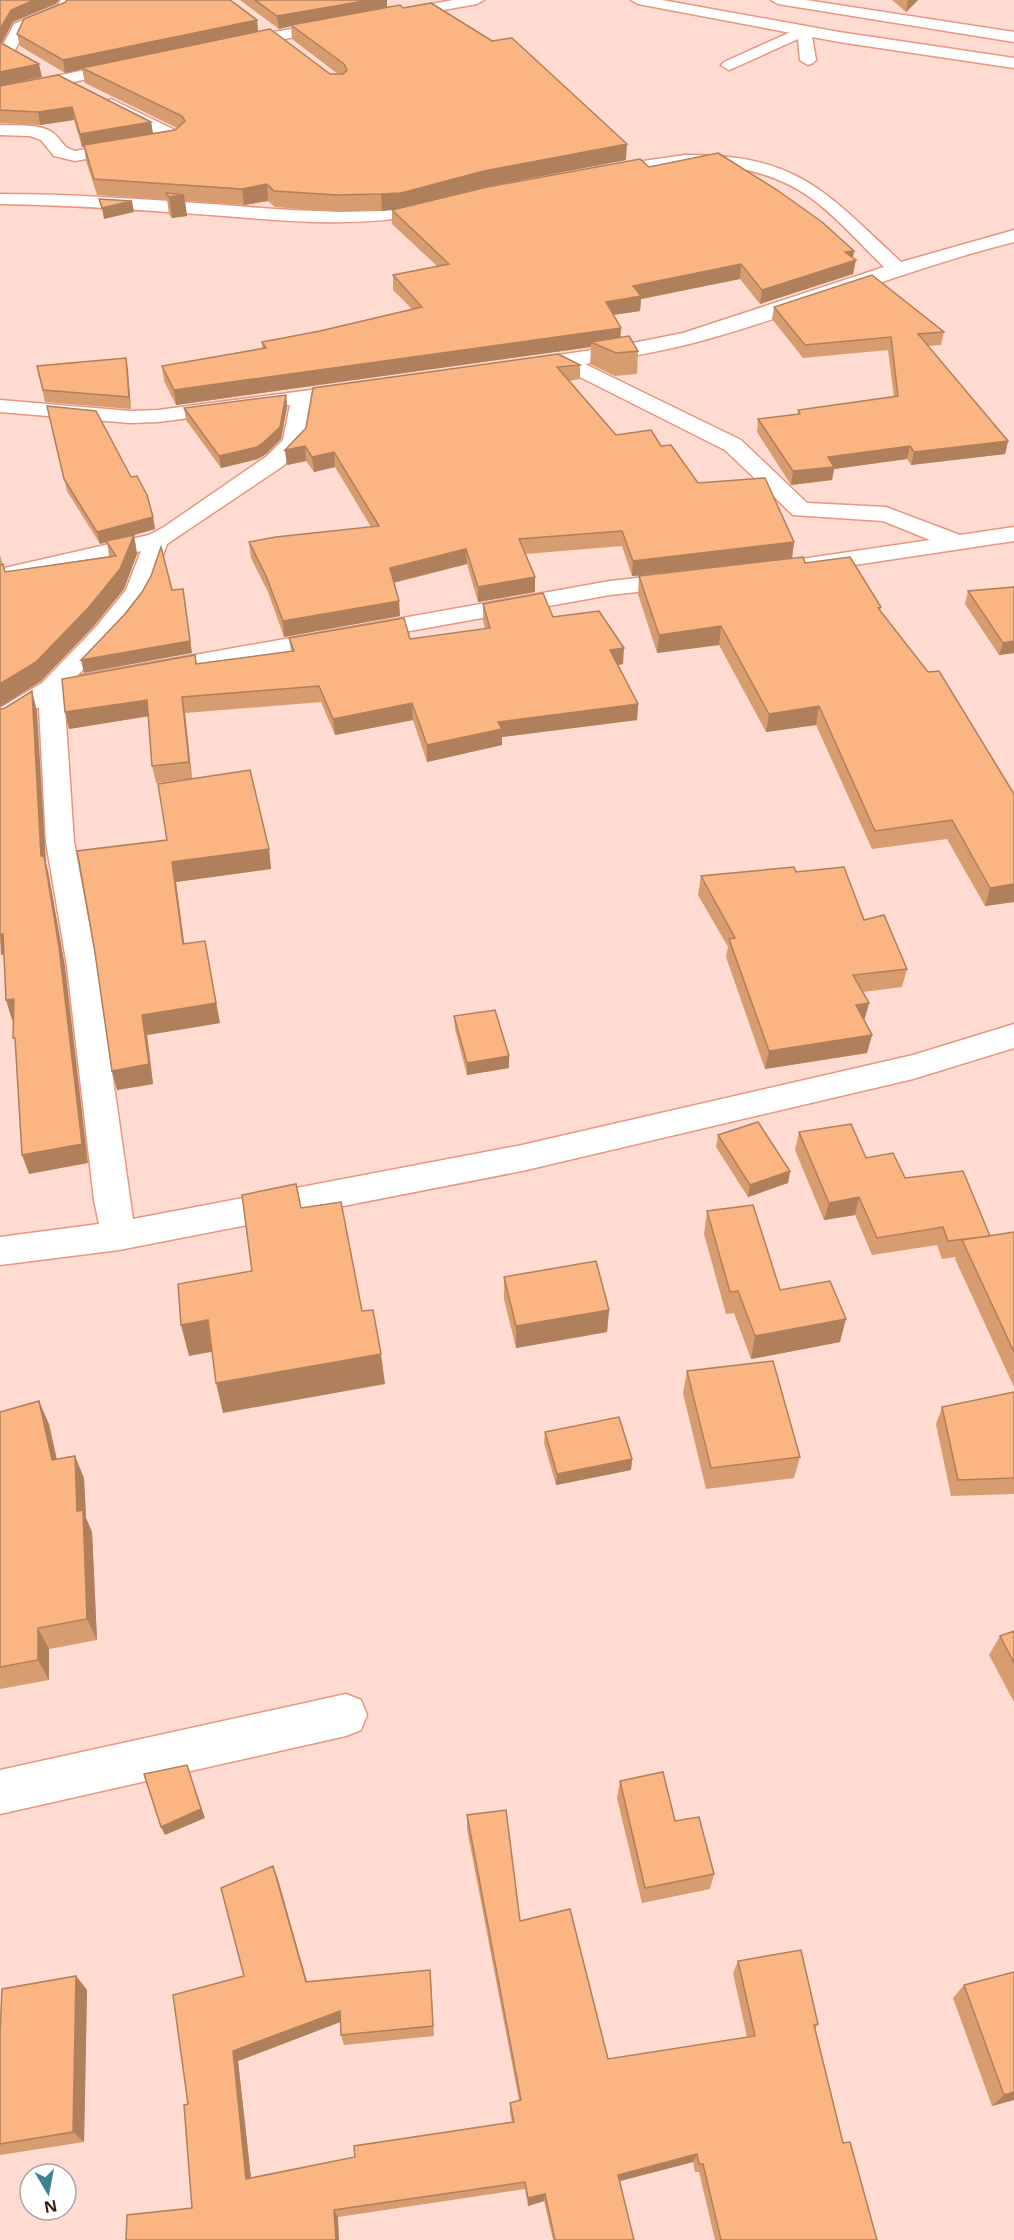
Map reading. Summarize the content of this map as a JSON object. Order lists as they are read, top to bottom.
{
  "north": "bottom"
}
